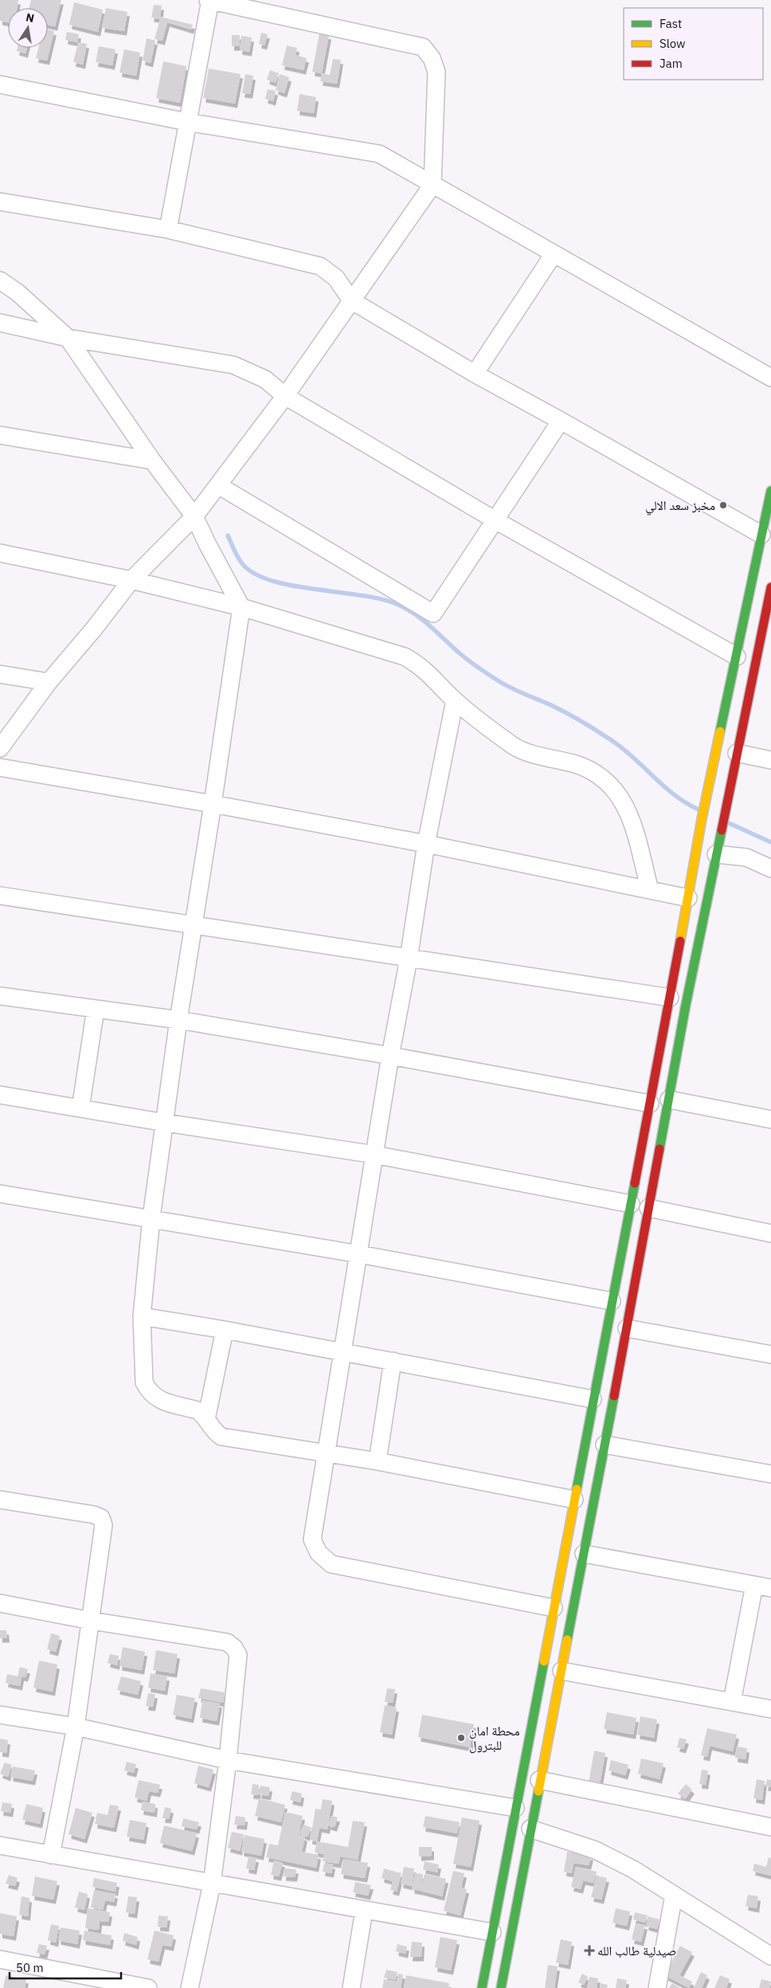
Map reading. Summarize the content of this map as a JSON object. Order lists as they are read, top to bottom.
{
  "places": {
    "other": ["مخبز سعد الالي", "محطة امان للبترول"],
    "health": ["صيدلية طالب الله"]
  },
  "legend": ["Fast", "Slow", "Jam"],
  "scale_bar": "50 m",
  "north": "top"
}
